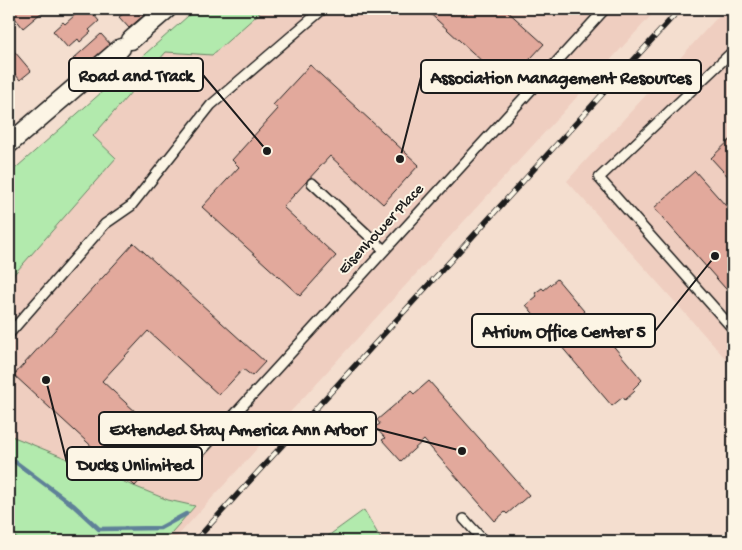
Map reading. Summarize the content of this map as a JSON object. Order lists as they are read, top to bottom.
{
  "streets": {
    "lane": ["Eisenhower Place"]
  },
  "places": [
    "Road and Track",
    "Association Management Resources",
    "Atrium Office Center 5",
    "Ducks Unlimited",
    "Extended Stay America Ann Arbor"
  ]
}
